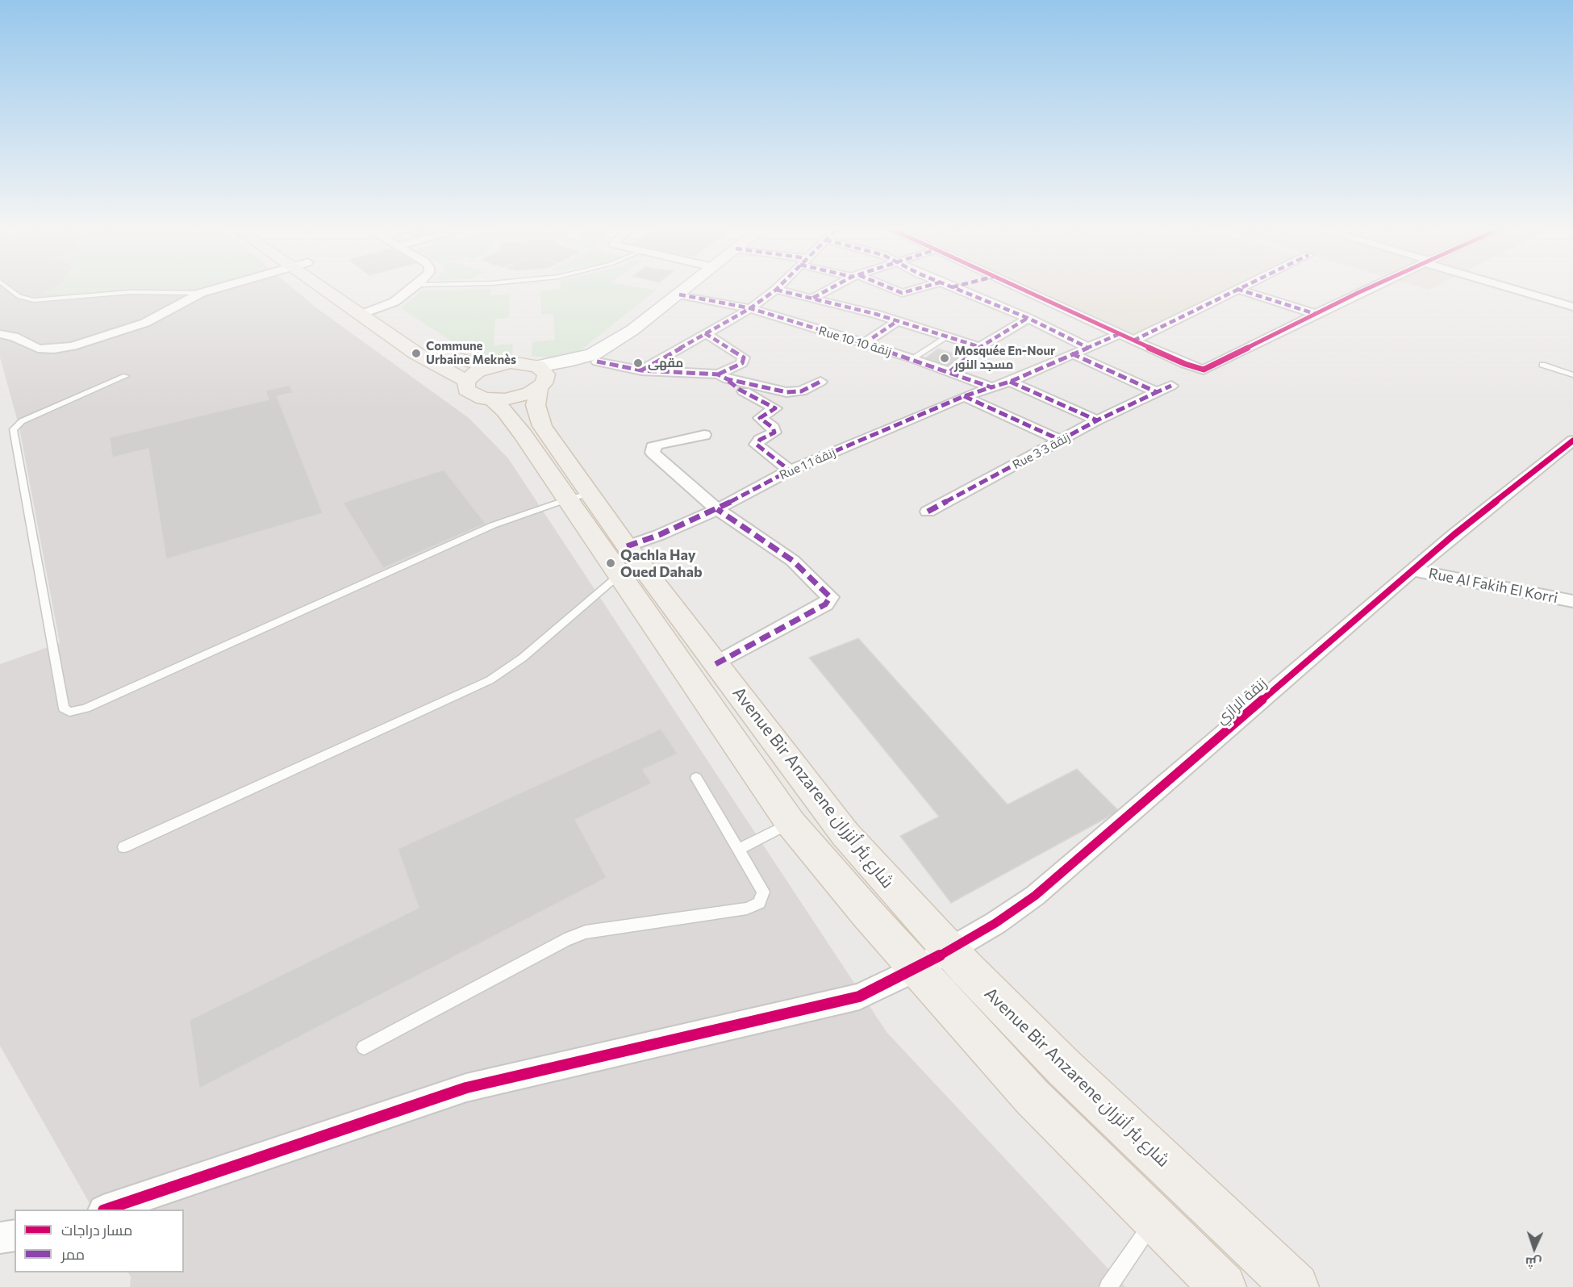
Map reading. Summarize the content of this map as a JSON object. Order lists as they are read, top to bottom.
{
  "streets": {
    "main road": ["Avenue Bir Anzarene شارع بئر أنزران"],
    "street": [
      "Rue 10 زنقة 10",
      "Rue 3 زنقة 3",
      "Rue 1 زنقة 1",
      "Rue Al Fakih El Korri",
      "زنقة الرازي"
    ]
  },
  "crossings": [
    ["Rue 10 زنقة 10", "Rue 3 زنقة 3"],
    ["Rue 10 زنقة 10", "Rue 1 زنقة 1"],
    ["Rue 1 زنقة 1", "Avenue Bir Anzarene شارع بئر أنزران"],
    ["Rue Al Fakih El Korri", "زنقة الرازي"],
    ["زنقة الرازي", "Avenue Bir Anzarene شارع بئر أنزران"]
  ],
  "places": [
    "Commune Urbaine Meknès",
    "Mosquée En-Nour مسجد النور",
    "مقهى",
    "Qachla Hay Oued Dahab"
  ],
  "legend": ["مسار دراجات", "ممر"],
  "north": "bottom"
}
